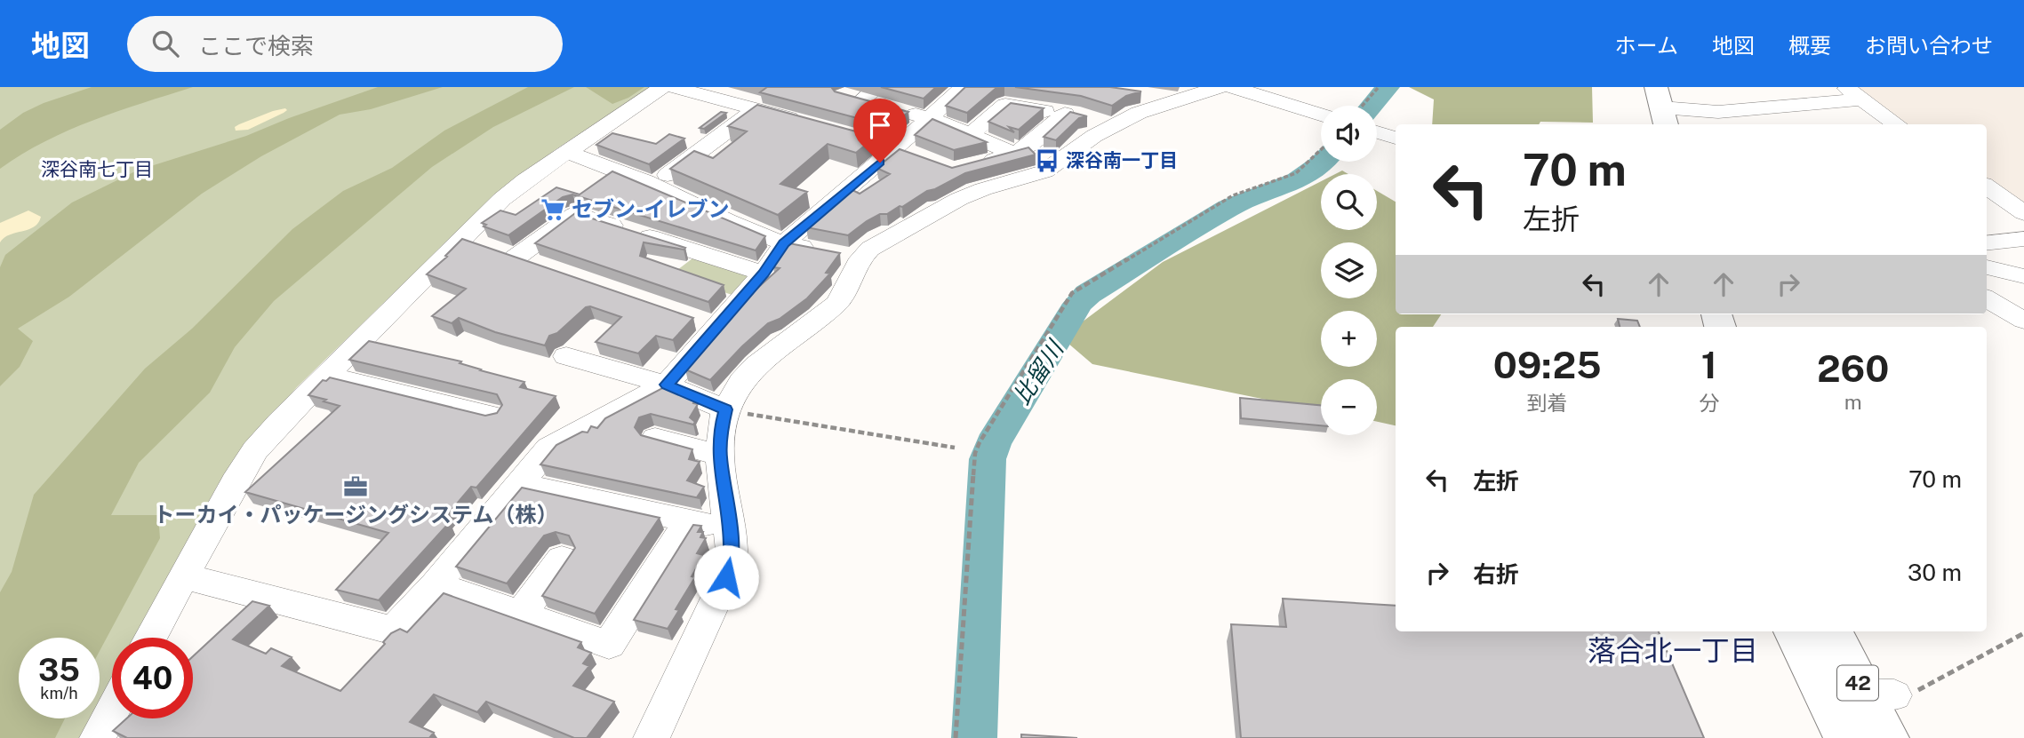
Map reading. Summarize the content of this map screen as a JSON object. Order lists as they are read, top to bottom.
{
  "streets": {
    "main road": ["42"]
  },
  "districts": ["深谷南七丁目", "落合北一丁目"],
  "water": ["比留川"],
  "places": {
    "bus stop": ["深谷南一丁目"],
    "supermarket": ["セブン-イレブン"],
    "office": ["トーカイ・パッケージングシステム（株）"]
  },
  "page": {
    "header": "地図",
    "search": "ここで検索",
    "nav": [
      "ホーム",
      "地図",
      "概要",
      "お問い合わせ"
    ],
    "map_buttons": ["+", "−"],
    "turn": ["70 m", "左折"],
    "eta": [
      "09:25",
      "到着",
      "1",
      "分",
      "260",
      "m"
    ],
    "list": [
      {
        "name": "左折",
        "value": "70 m"
      },
      {
        "name": "右折",
        "value": "30 m"
      }
    ],
    "speed": "35 km/h",
    "limit": "40"
  }
}
